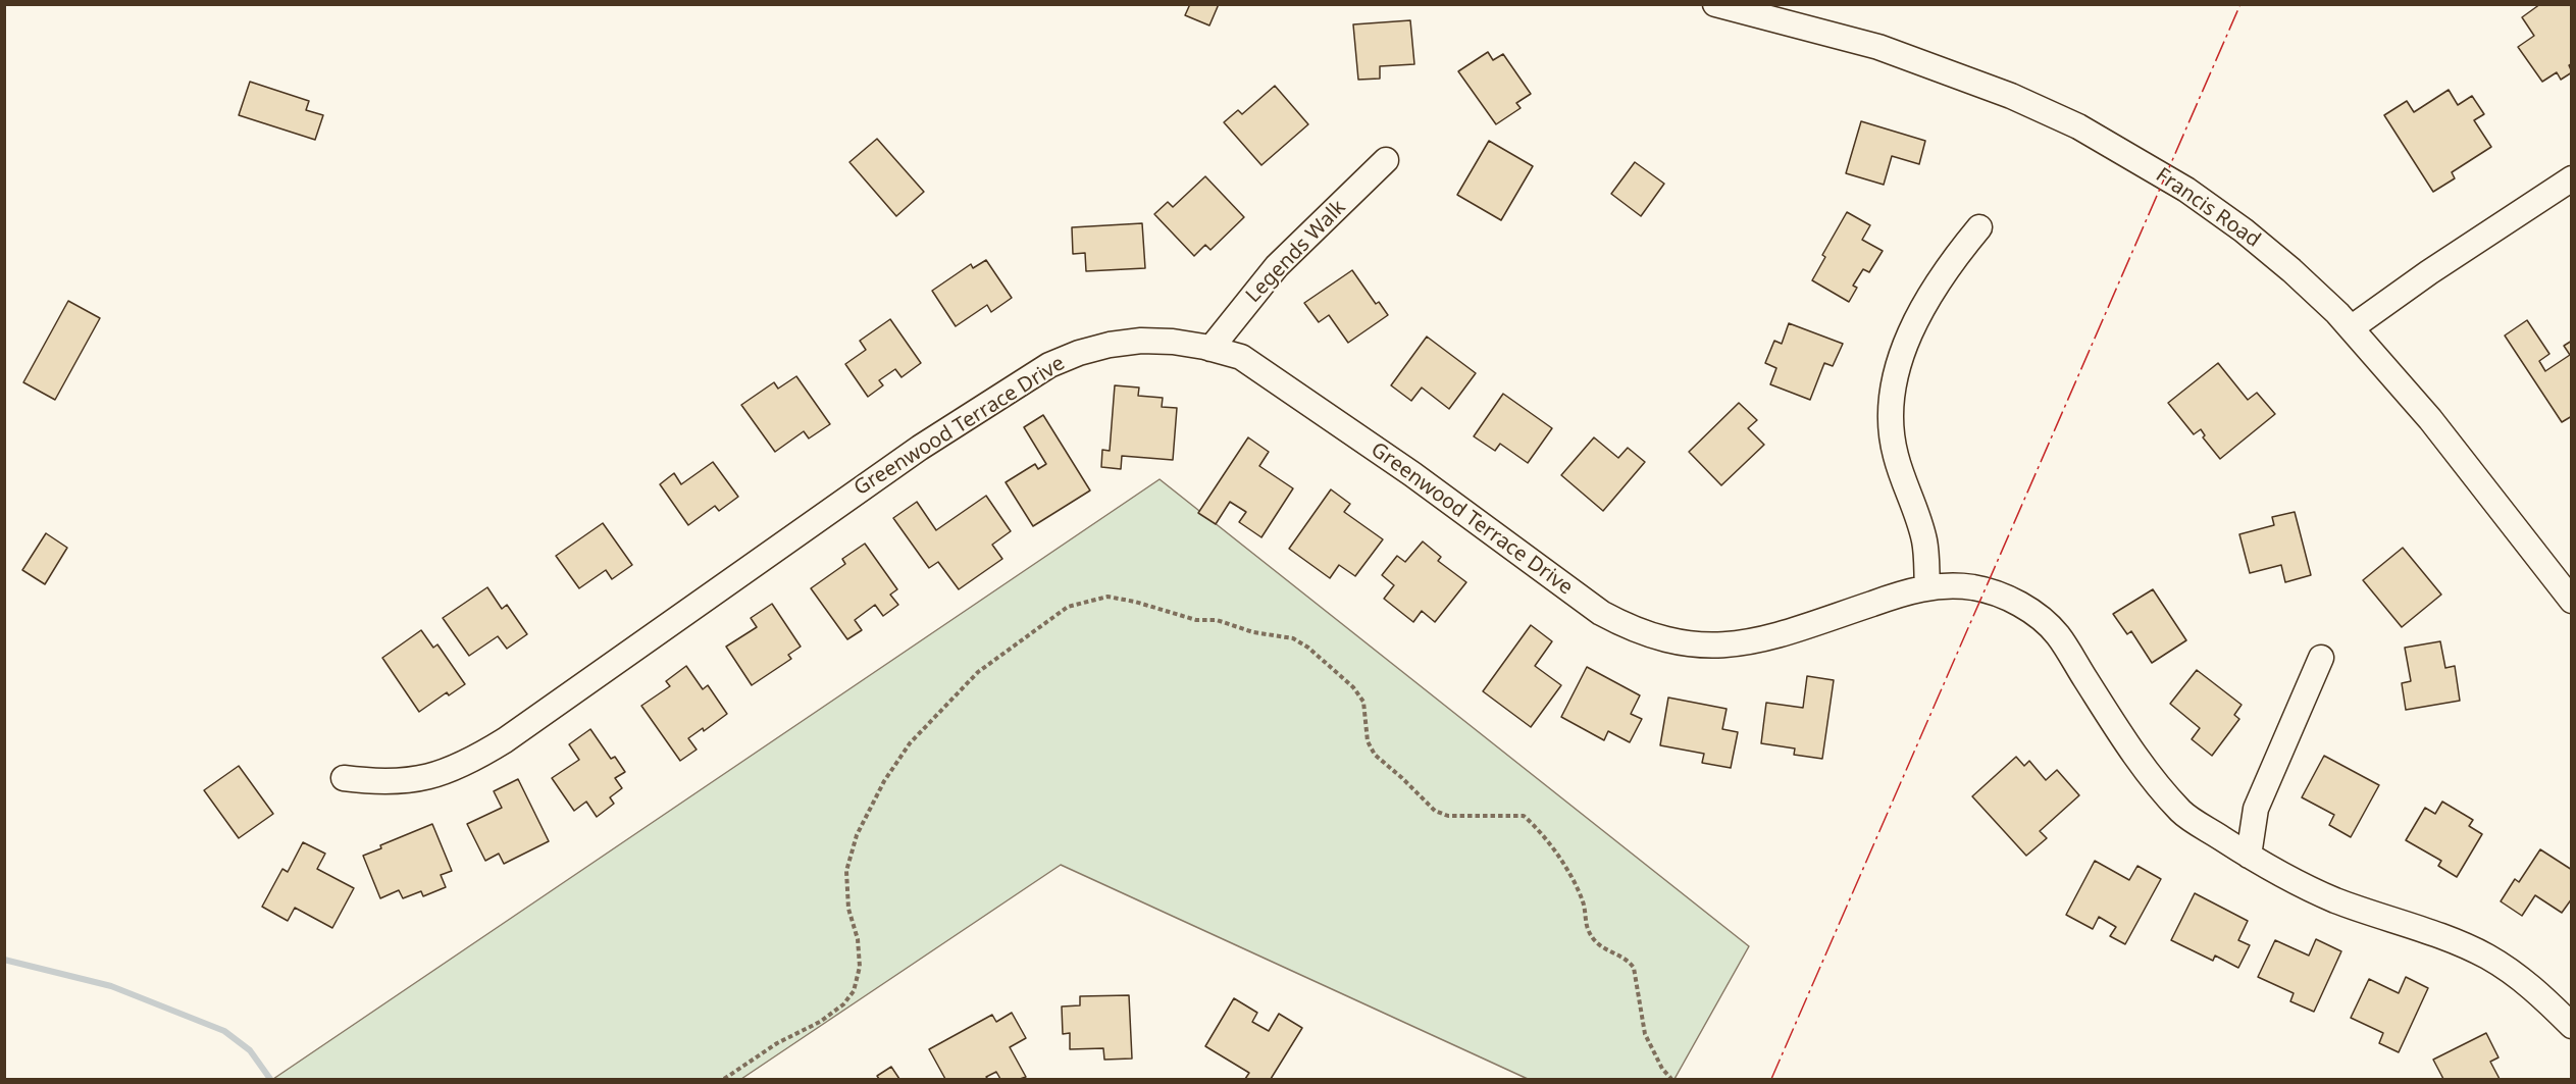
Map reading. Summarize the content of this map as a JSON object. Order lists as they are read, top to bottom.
{
  "streets": {
    "street": ["Francis Road", "Legends Walk", "Greenwood Terrace Drive"]
  },
  "crossings": [
    ["Legends Walk", "Greenwood Terrace Drive"]
  ]
}
